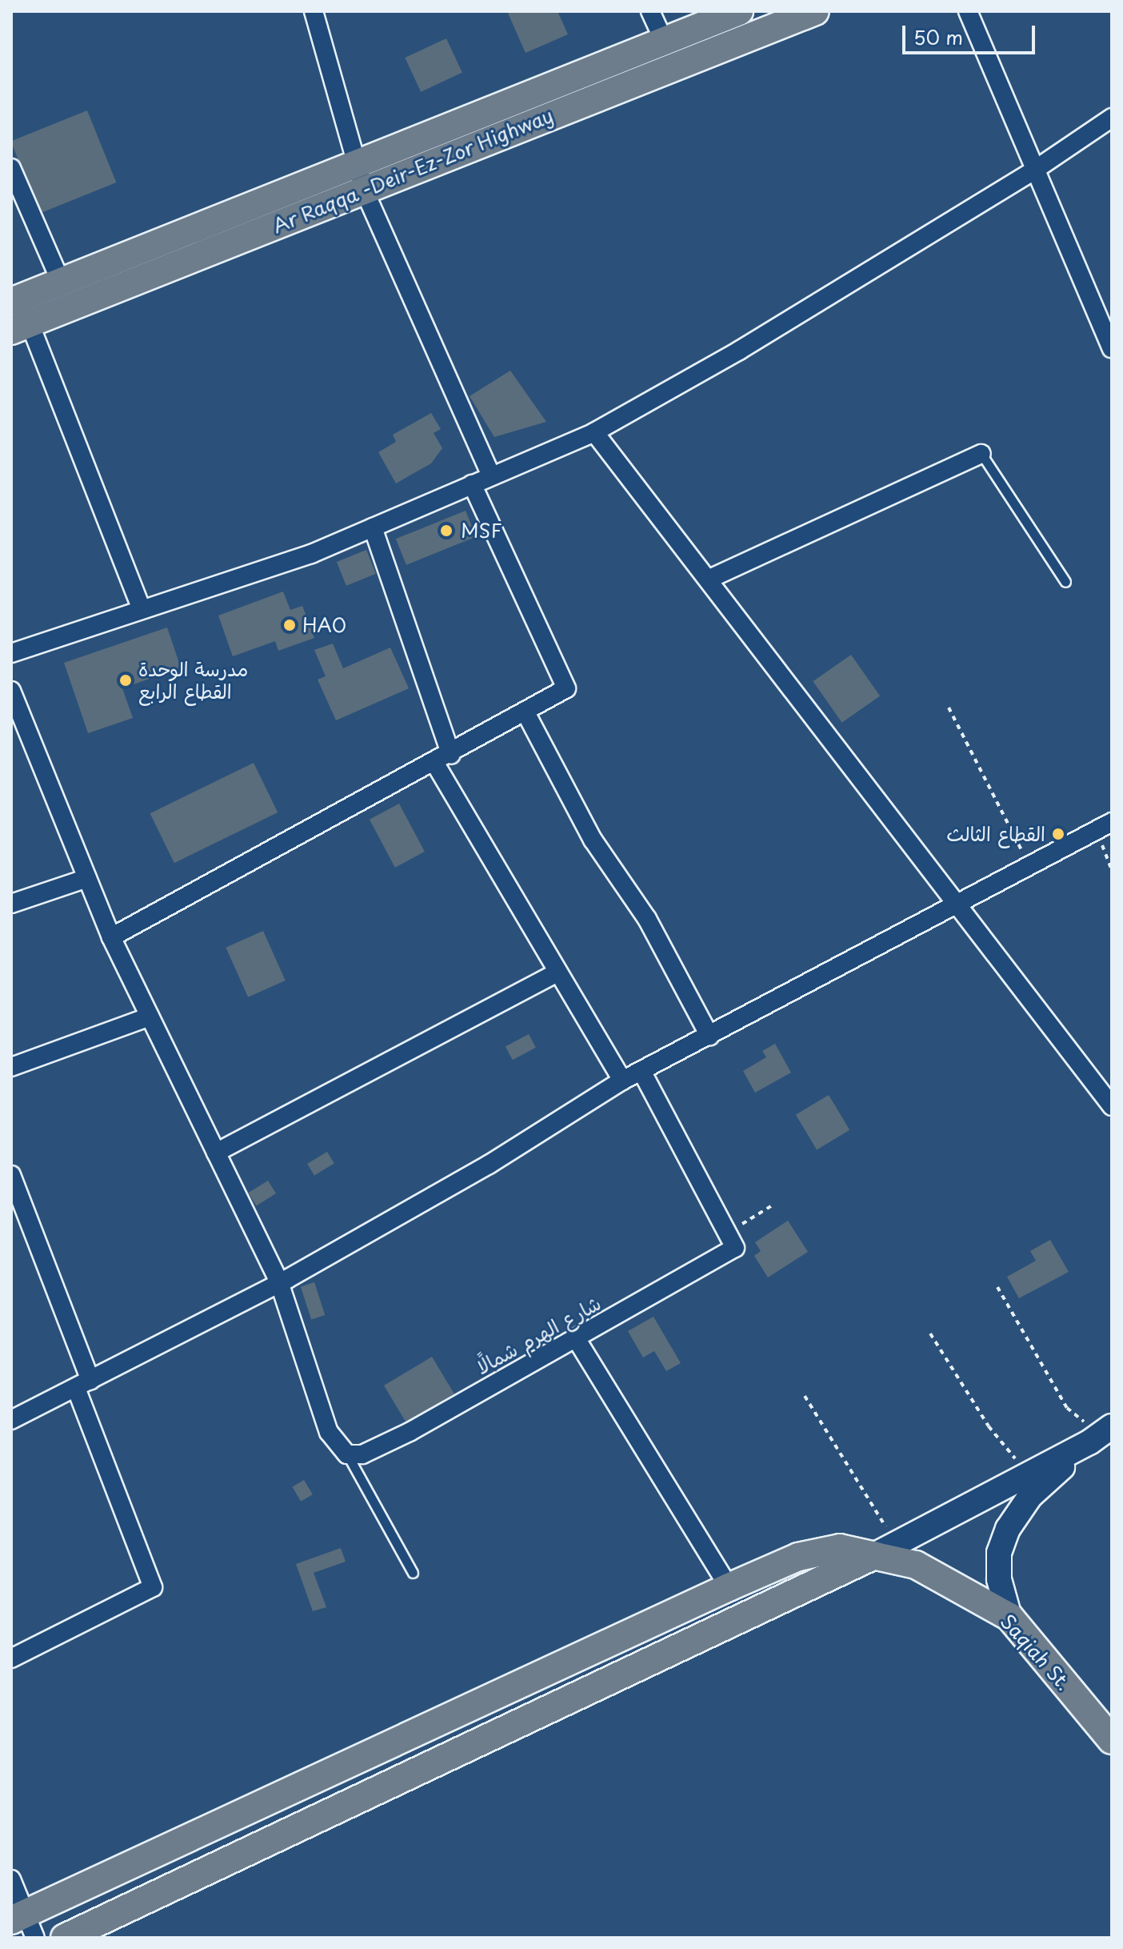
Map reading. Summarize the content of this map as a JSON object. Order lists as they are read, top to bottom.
{
  "streets": {
    "main road": ["Ar Raqqa -Deir-Ez-Zor Highway", "Saqiah St."],
    "street": ["شارع الهرم شمالًا"]
  },
  "places": [
    "MSF",
    "HAO",
    "مدرسة الوحدة القطاع الرابع",
    "القطاع الثالث"
  ],
  "scale_bar": "50 m"
}
